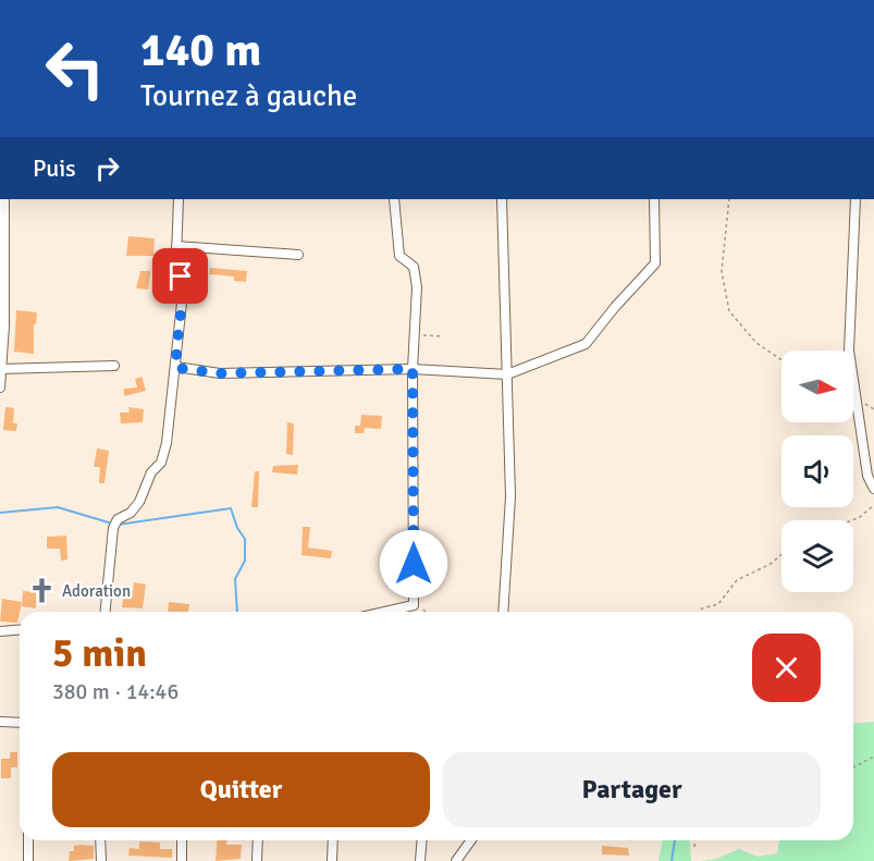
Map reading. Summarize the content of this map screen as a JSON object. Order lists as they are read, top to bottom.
{
  "places": {
    "church": ["Adoration"]
  },
  "north": "right",
  "page": {
    "turn": ["140 m", "Tournez à gauche"],
    "then": "Puis",
    "heading": ["5 min", "380 m · 14:46"],
    "buttons": ["Quitter", "Partager"]
  }
}
